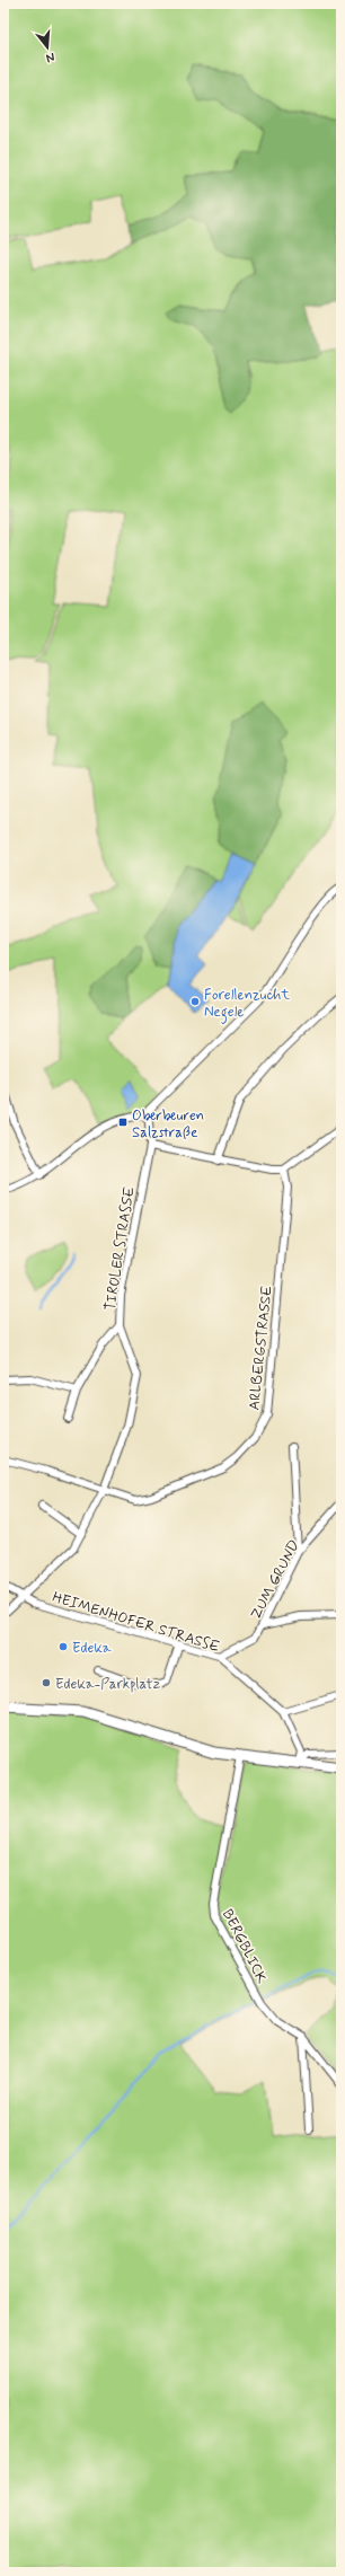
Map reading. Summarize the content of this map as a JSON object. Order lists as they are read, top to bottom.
{
  "streets": {
    "street": [
      "TIROLER STRASSE",
      "ARLBERGSTRASSE",
      "ZUM GRUND",
      "HEIMENHOFER STRASSE",
      "BERGBLICK"
    ]
  },
  "crossings": [
    ["TIROLER STRASSE", "ARLBERGSTRASSE"],
    ["TIROLER STRASSE", "HEIMENHOFER STRASSE"],
    ["ZUM GRUND", "HEIMENHOFER STRASSE"]
  ],
  "places": {
    "other": ["Forellenzucht Negele", "Edeka", "Edeka-Parkplatz"],
    "transit": ["Oberbeuren Salzstraße"]
  },
  "north": "bottom"
}
